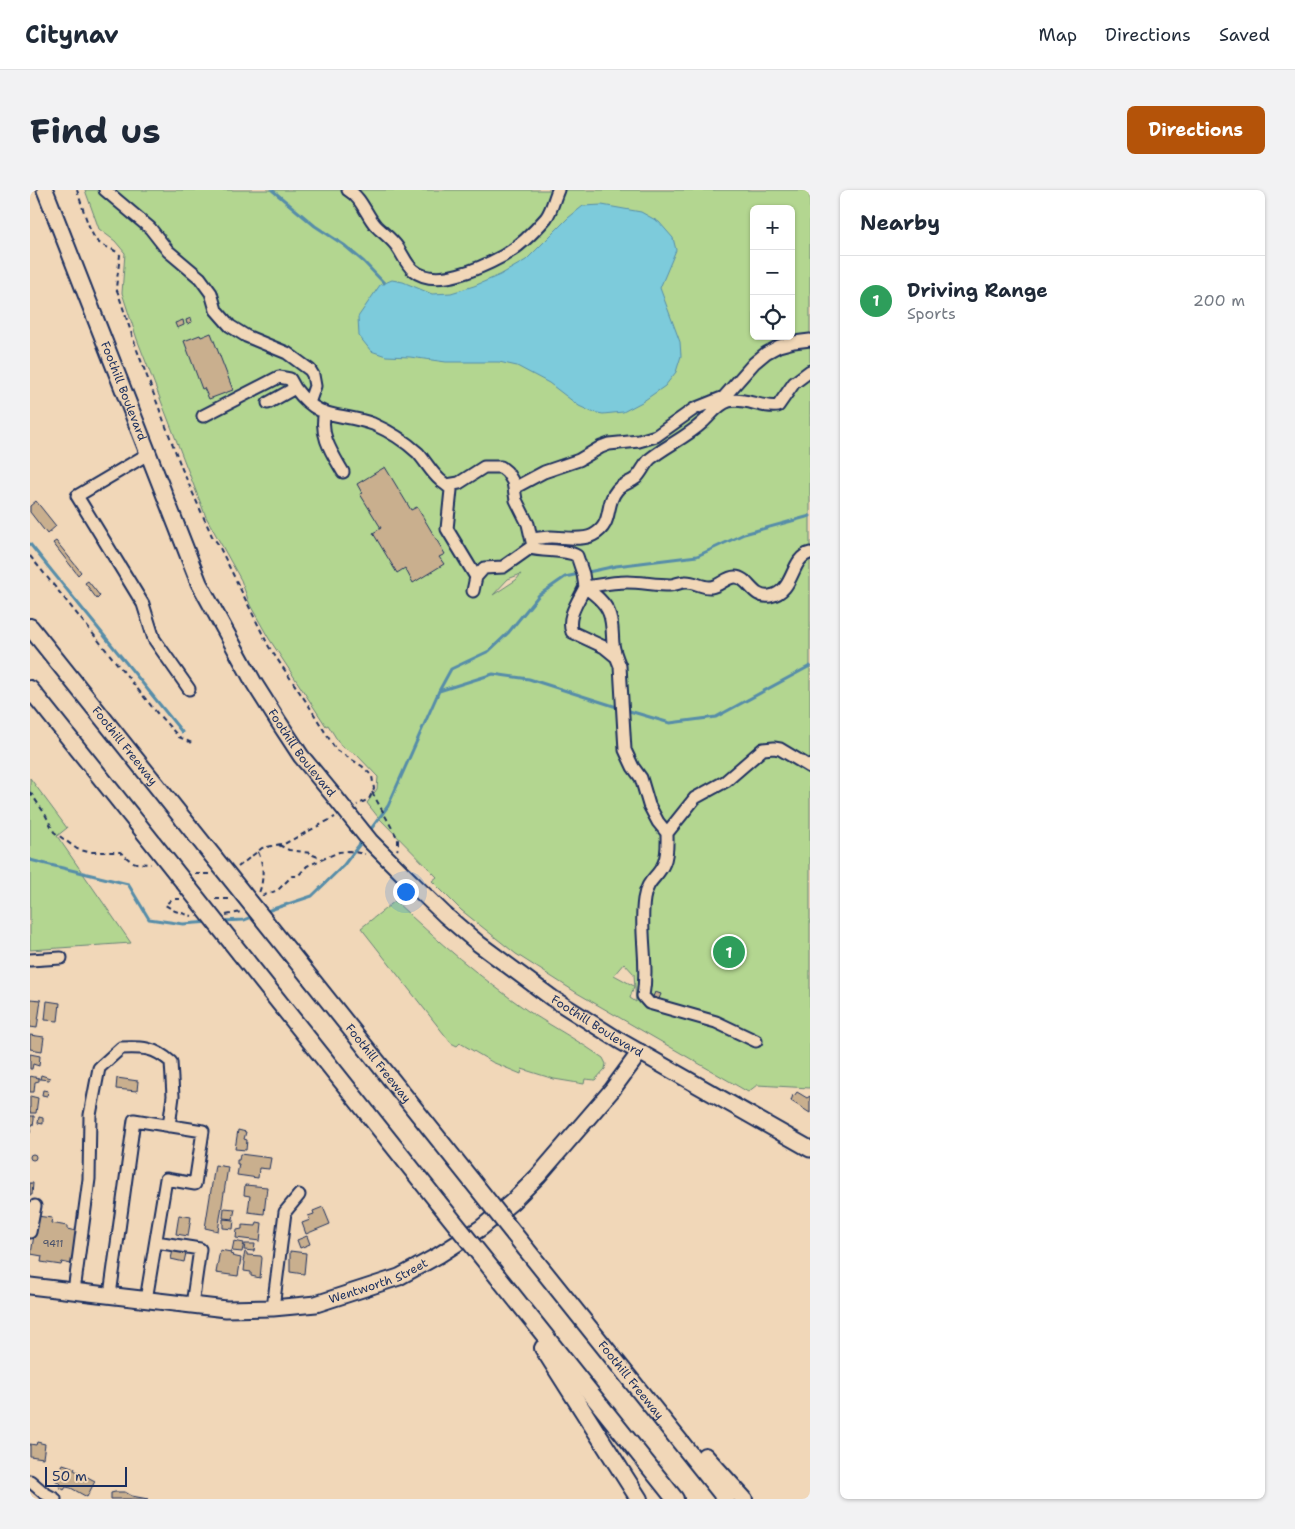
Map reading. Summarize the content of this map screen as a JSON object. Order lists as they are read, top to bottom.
{
  "streets": {
    "highway": ["Foothill Freeway"],
    "main road": ["Foothill Boulevard", "Wentworth Street"]
  },
  "crossings": [
    ["Foothill Boulevard", "Wentworth Street"]
  ],
  "house_numbers": ["9411"],
  "scale_bar": "50 m",
  "page": {
    "header": "Citynav",
    "nav": ["Map", "Directions", "Saved"],
    "buttons": "Directions",
    "title": "Find us",
    "heading": "Nearby",
    "map_buttons": ["+", "−"],
    "list": [
      {
        "mark": "1",
        "name": "Driving Range",
        "note": "Sports",
        "value": "200 m"
      }
    ],
    "pins": "1",
    "scale": "50 m"
  }
}
